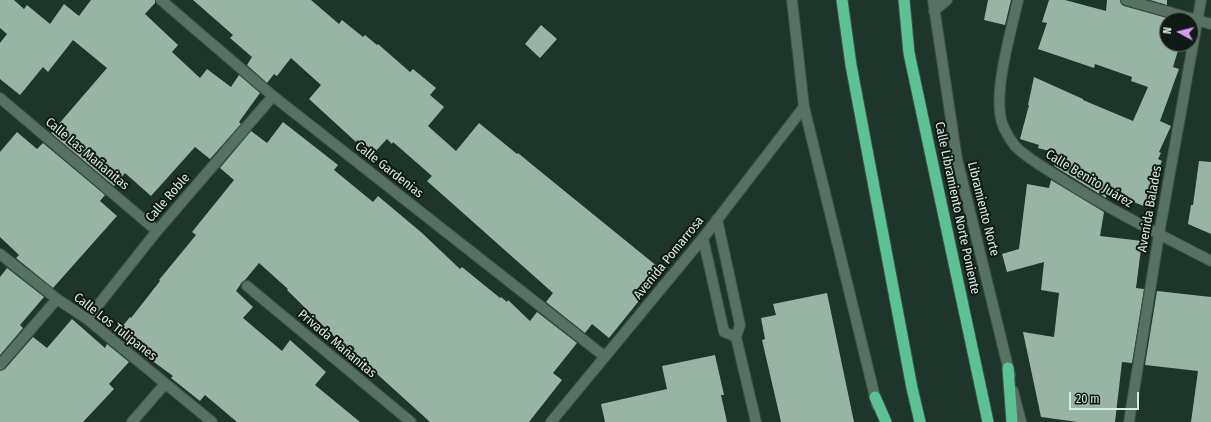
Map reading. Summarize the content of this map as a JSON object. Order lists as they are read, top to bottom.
{
  "streets": {
    "highway": ["Calle Libramiento Norte Poniente"],
    "street": [
      "Calle Las Mañanitas",
      "Calle Gardenias",
      "Calle Benito Juárez",
      "Calle Roble",
      "Libramiento Norte",
      "Avenida Balades",
      "Avenida Pomarrosa",
      "Calle Los Tulipanes",
      "Privada Mañanitas"
    ]
  },
  "crossings": [
    ["Calle Las Mañanitas", "Calle Roble"],
    ["Calle Gardenias", "Calle Roble"],
    ["Calle Gardenias", "Avenida Pomarrosa"],
    ["Calle Benito Juárez", "Avenida Balades"],
    ["Calle Roble", "Calle Los Tulipanes"]
  ],
  "scale_bar": "20 m",
  "north": "left"
}
